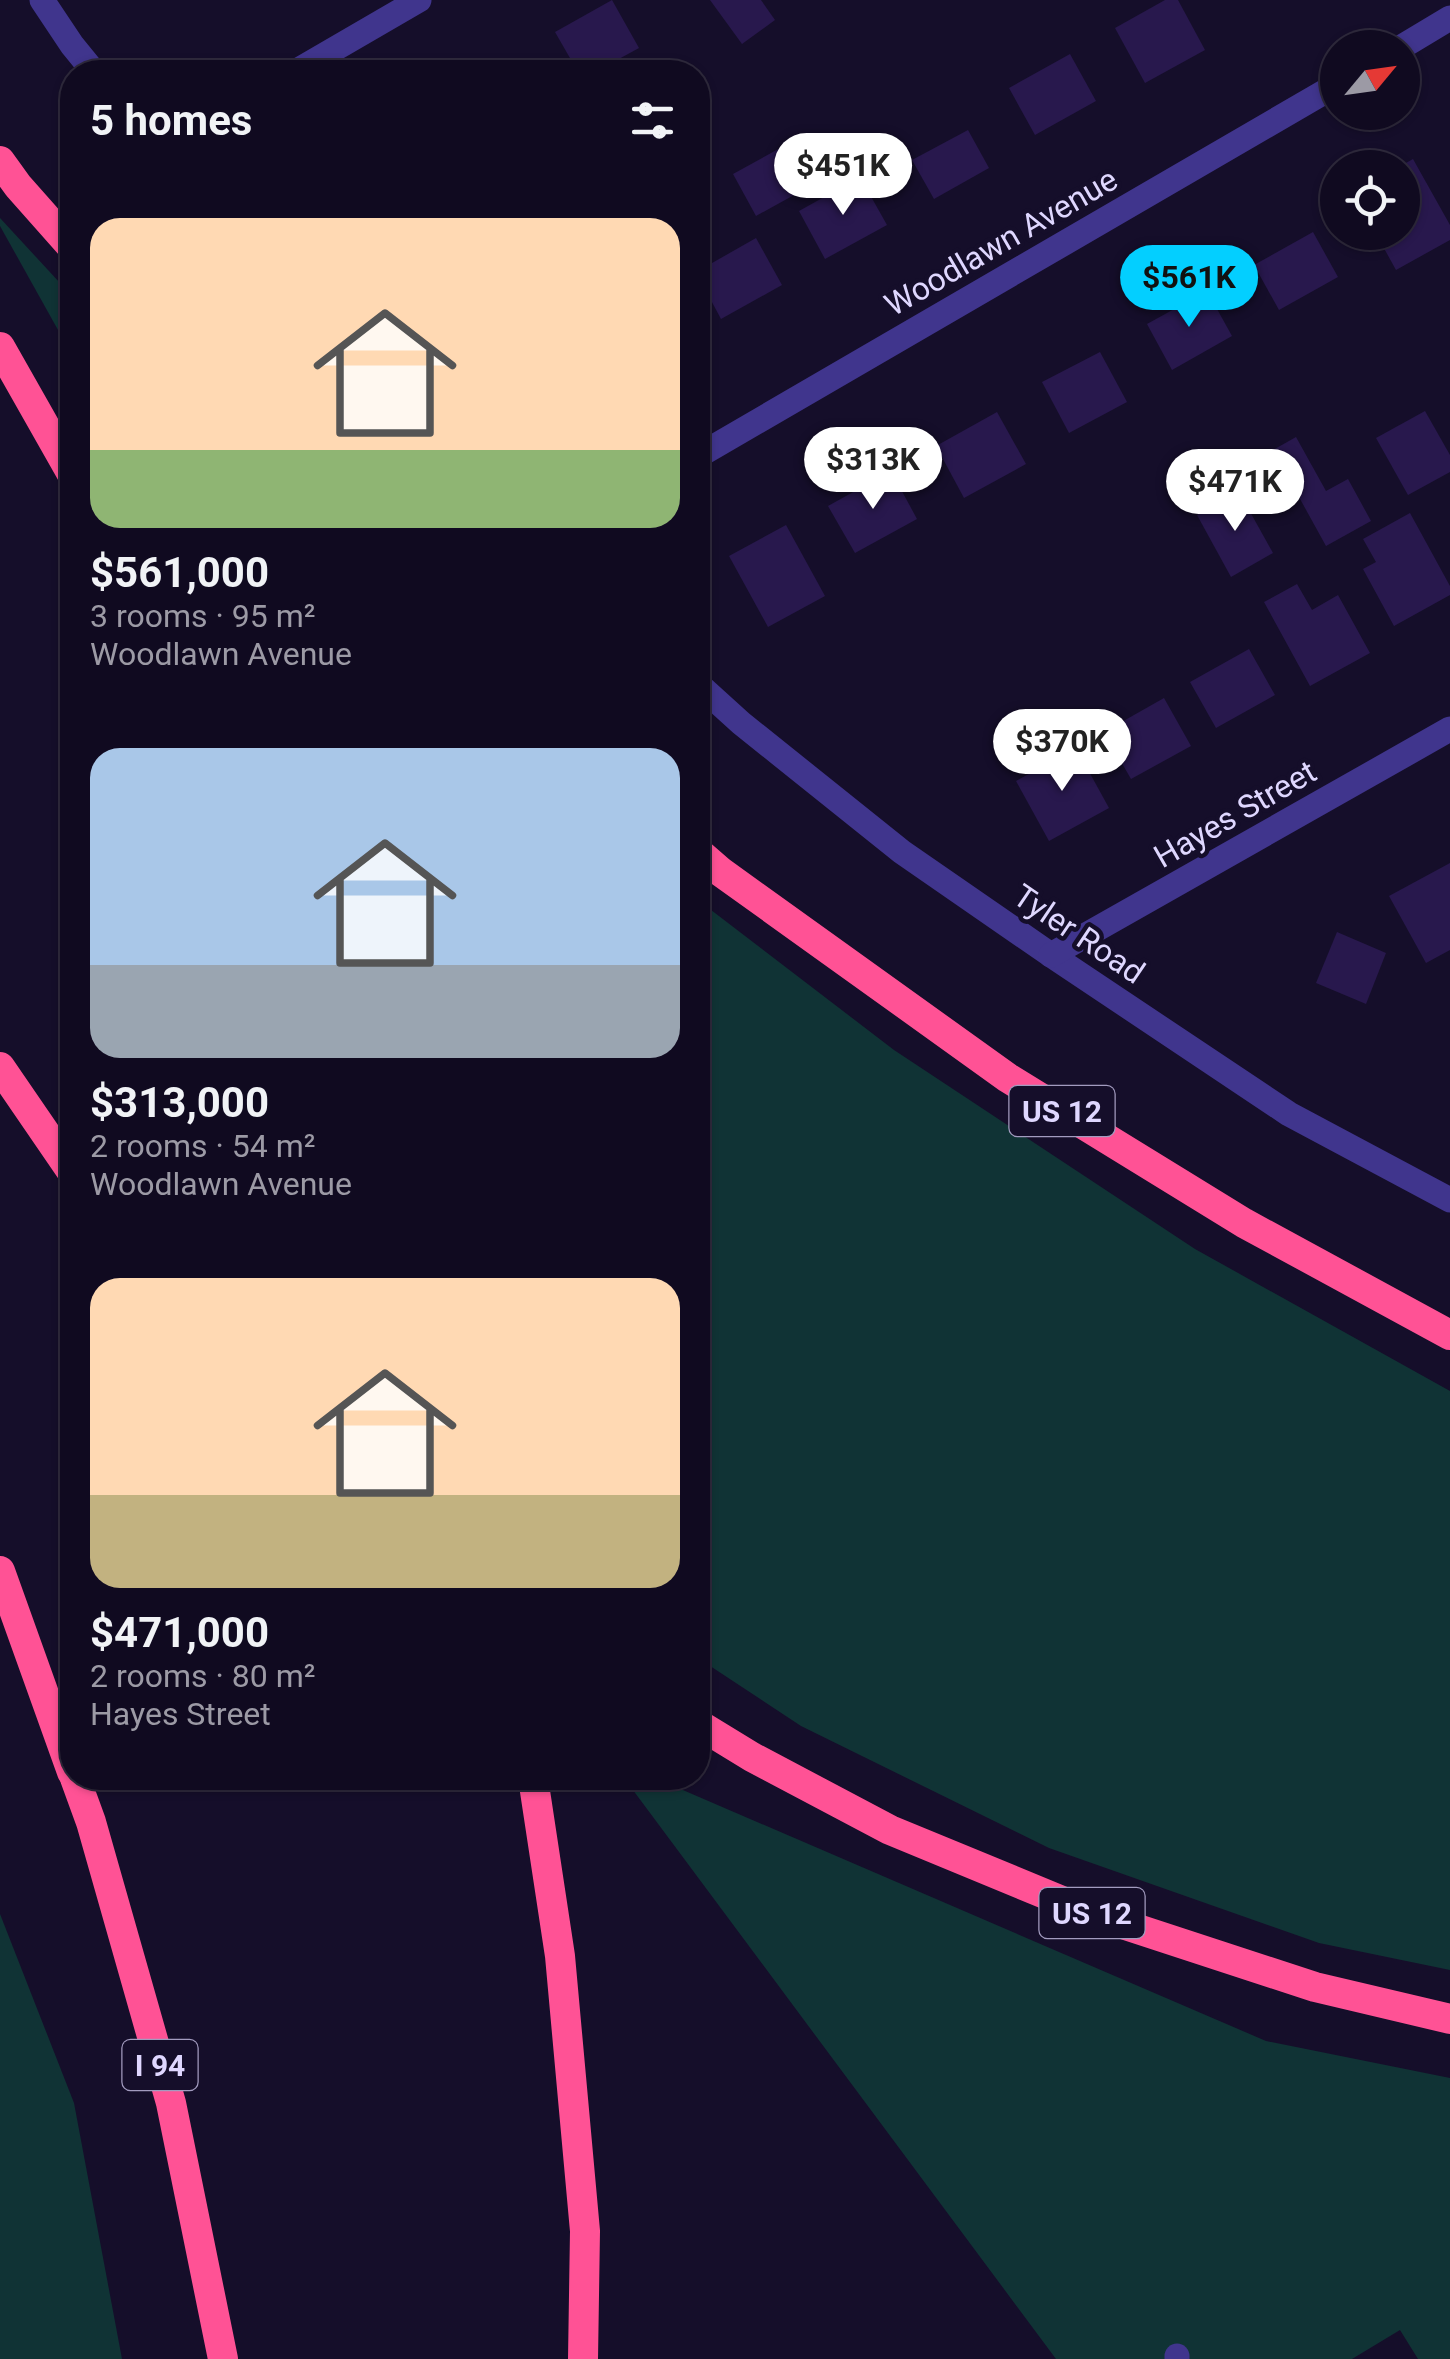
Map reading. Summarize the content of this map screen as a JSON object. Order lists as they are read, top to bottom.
{
  "streets": {
    "highway": ["US 12", "I 94"],
    "street": ["Woodlawn Avenue", "Hayes Street", "Tyler Road"]
  },
  "crossings": [
    ["Hayes Street", "Tyler Road"]
  ],
  "north": "top right",
  "page": {
    "heading": "5 homes",
    "price": [
      "$451K",
      "$561K",
      "$313K",
      "$471K",
      "$370K"
    ],
    "list": [
      {
        "name": "$561,000",
        "note": "3 rooms · 95 m² · Woodlawn Avenue"
      },
      {
        "name": "$313,000",
        "note": "2 rooms · 54 m² · Woodlawn Avenue"
      },
      {
        "name": "$471,000",
        "note": "2 rooms · 80 m² · Hayes Street"
      }
    ]
  }
}
